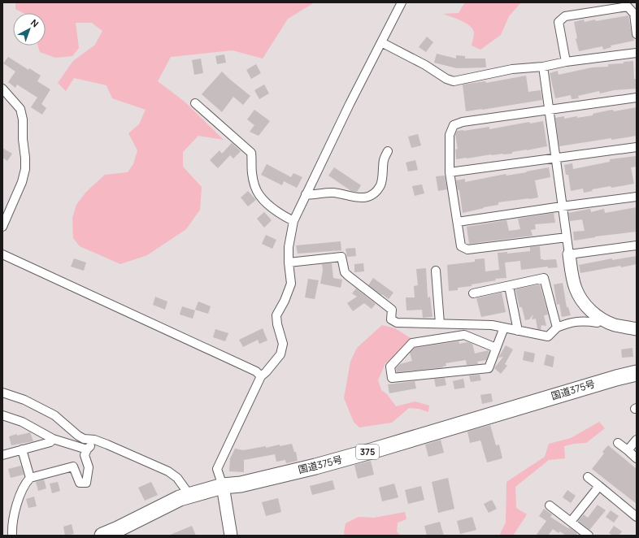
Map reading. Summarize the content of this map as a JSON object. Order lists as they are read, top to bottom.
{
  "streets": {
    "highway": ["国道375号", "375"]
  },
  "north": "top right"
}
